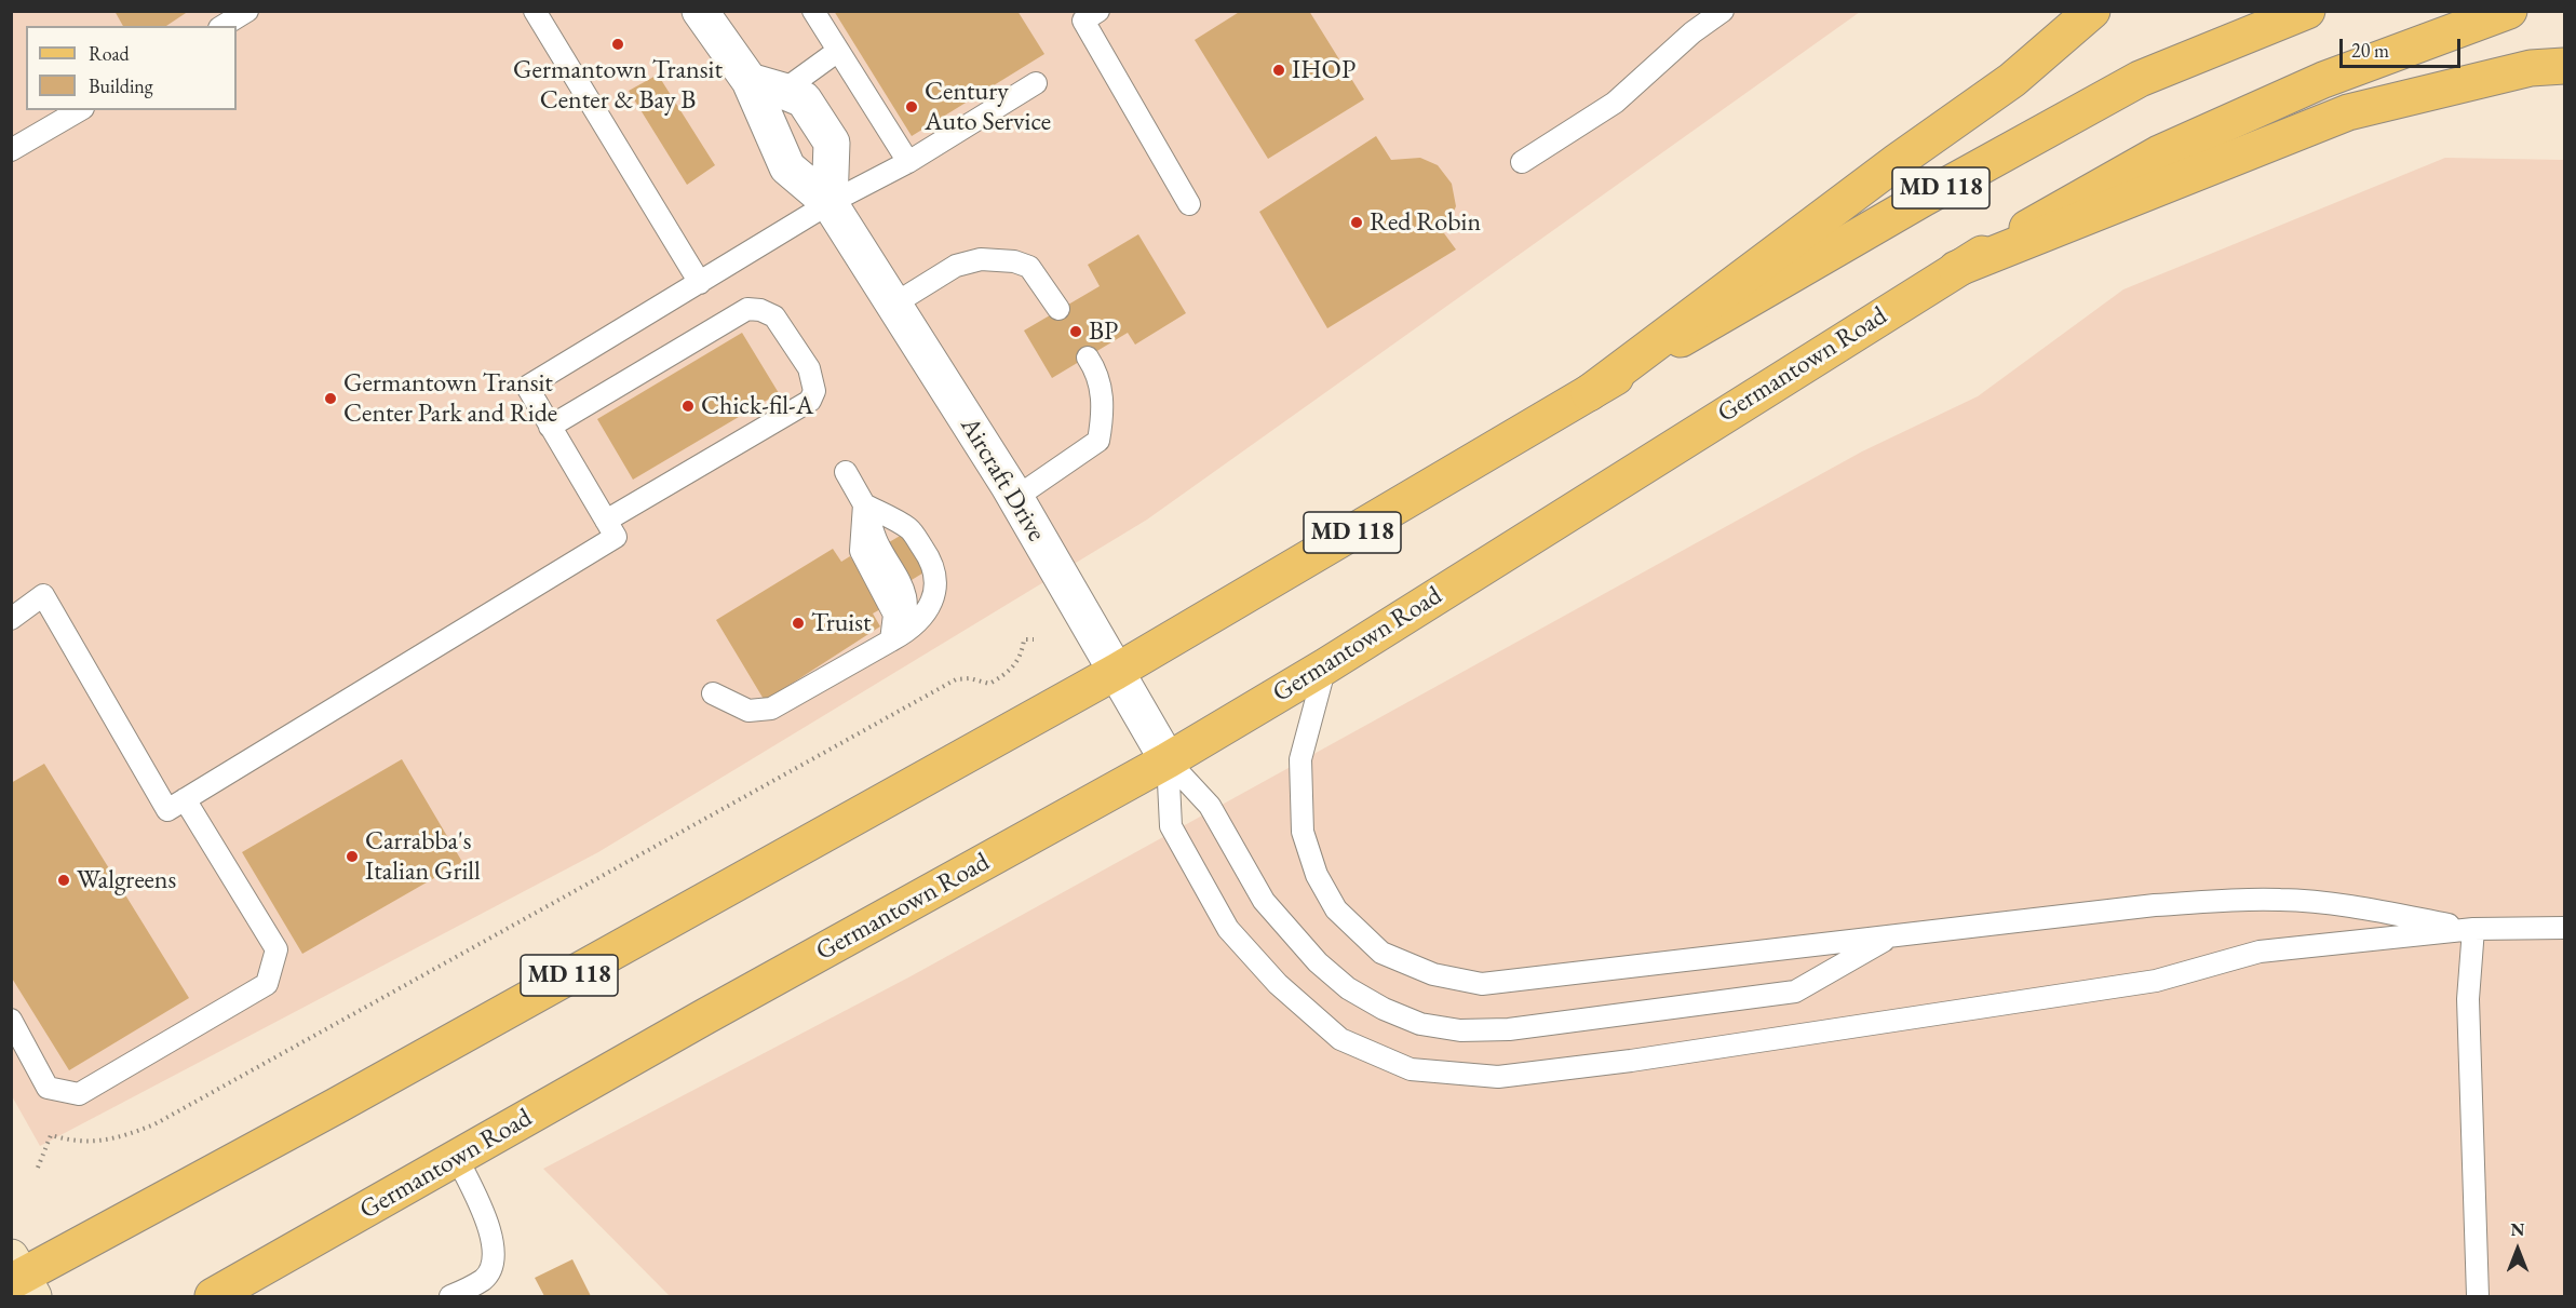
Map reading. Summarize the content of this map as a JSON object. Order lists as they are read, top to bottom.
{
  "streets": {
    "main road": ["MD 118", "Germantown Road"],
    "street": ["Aircraft Drive"]
  },
  "crossings": [
    ["MD 118", "Aircraft Drive"],
    ["Germantown Road", "Aircraft Drive"]
  ],
  "places": [
    "Germantown Transit Center & Bay B",
    "IHOP",
    "Century Auto Service",
    "Red Robin",
    "BP",
    "Germantown Transit Center Park and Ride",
    "Chick-fil-A",
    "Truist",
    "Carrabba's Italian Grill",
    "Walgreens"
  ],
  "legend": ["Road", "Building"],
  "scale_bar": "20 m",
  "north": "top"
}
